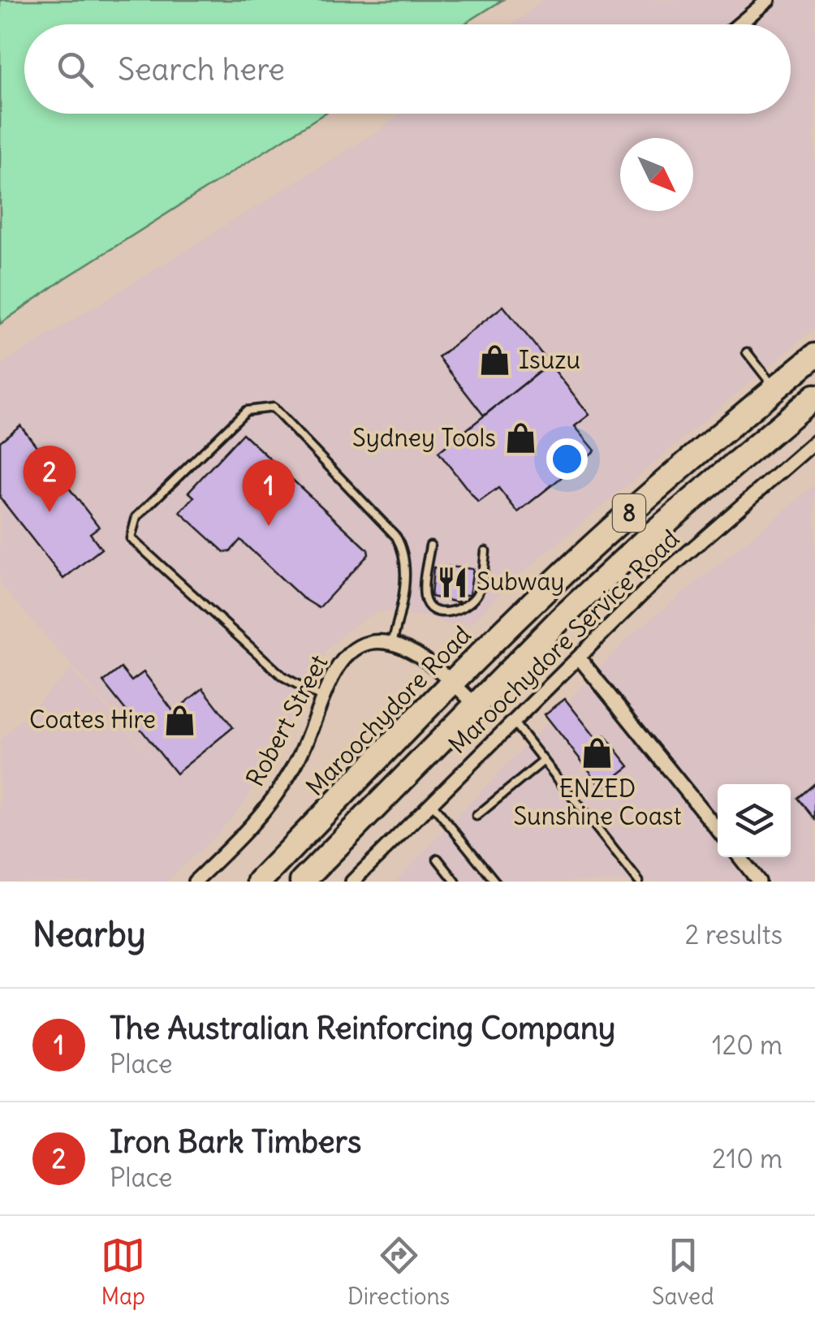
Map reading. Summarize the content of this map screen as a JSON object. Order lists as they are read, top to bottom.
{
  "streets": {
    "highway": ["8", "Maroochydore Road"],
    "street": ["Maroochydore Service Road", "Robert Street"]
  },
  "places": {
    "shop": [
      "Isuzu",
      "Sydney Tools",
      "Coates Hire",
      "ENZED Sunshine Coast"
    ],
    "restaurant": ["Subway"]
  },
  "north": "bottom right",
  "page": {
    "search": "Search here",
    "pins": ["2", "1"],
    "heading": ["Nearby", "2 results"],
    "list": [
      {
        "mark": "1",
        "name": "The Australian Reinforcing Company",
        "note": "Place",
        "value": "120 m"
      },
      {
        "mark": "2",
        "name": "Iron Bark Timbers",
        "note": "Place",
        "value": "210 m"
      }
    ],
    "nav": ["Map", "Directions", "Saved"]
  }
}
